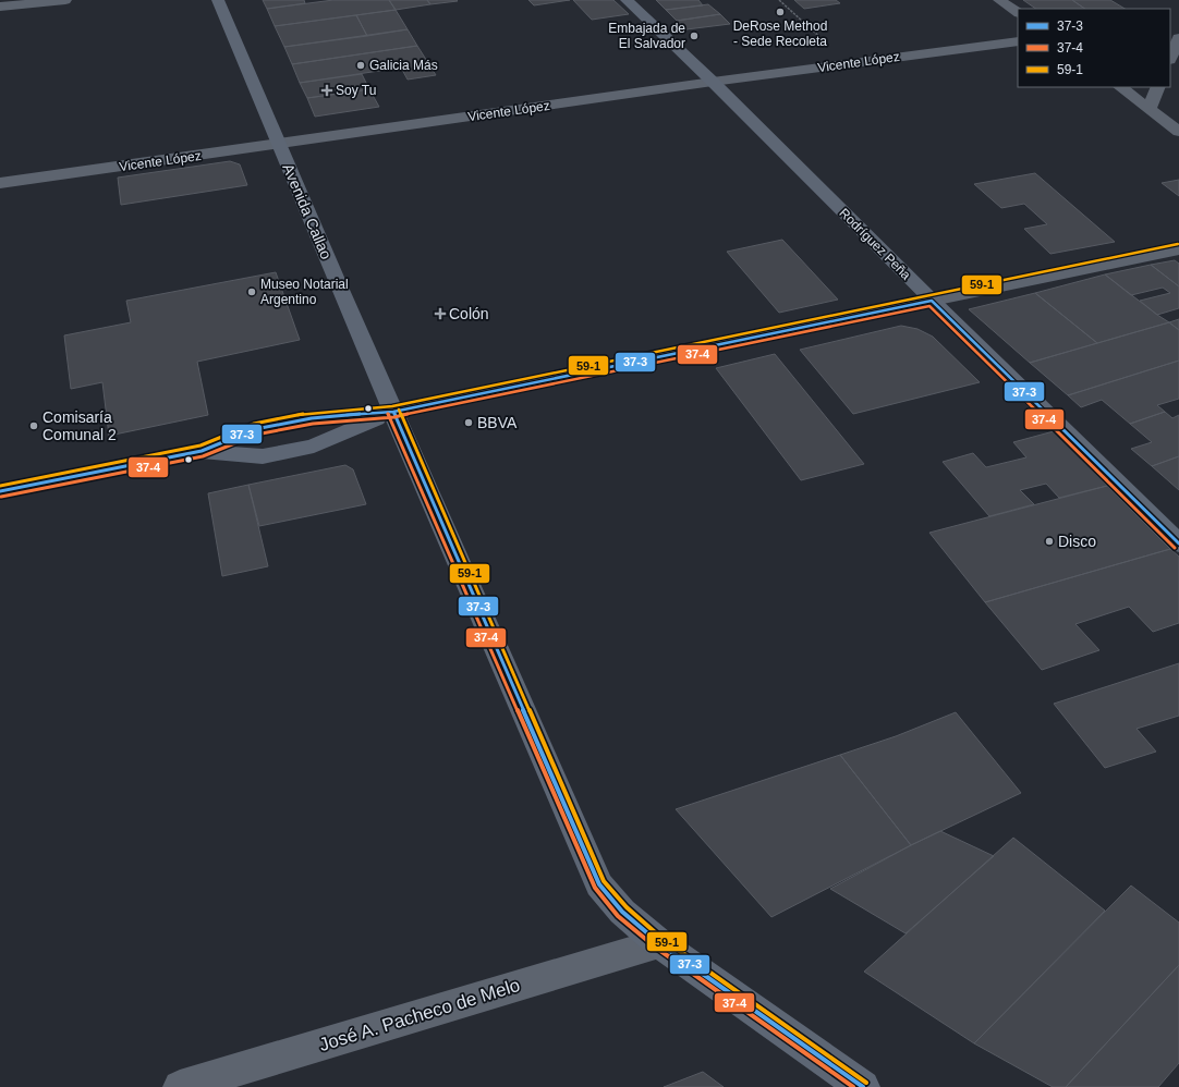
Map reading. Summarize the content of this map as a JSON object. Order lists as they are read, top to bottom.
{
  "streets": {
    "main road": ["Avenida Callao", "Rodríguez Peña"],
    "street": ["Vicente López", "José A. Pacheco de Melo"]
  },
  "crossings": [
    ["Vicente López", "Avenida Callao"],
    ["Vicente López", "Rodríguez Peña"],
    ["Avenida Callao", "José A. Pacheco de Melo"]
  ],
  "places": {
    "other": [
      "DeRose Method - Sede Recoleta",
      "Embajada de El Salvador",
      "Galicia Más",
      "Museo Notarial Argentino",
      "BBVA",
      "Comisaría Comunal 2",
      "Disco"
    ],
    "health": ["Soy Tu", "Colón"]
  },
  "lines": ["transit line 59-1", "transit line 37-3", "transit line 37-4"],
  "legend": ["37-3", "37-4", "59-1"]
}
